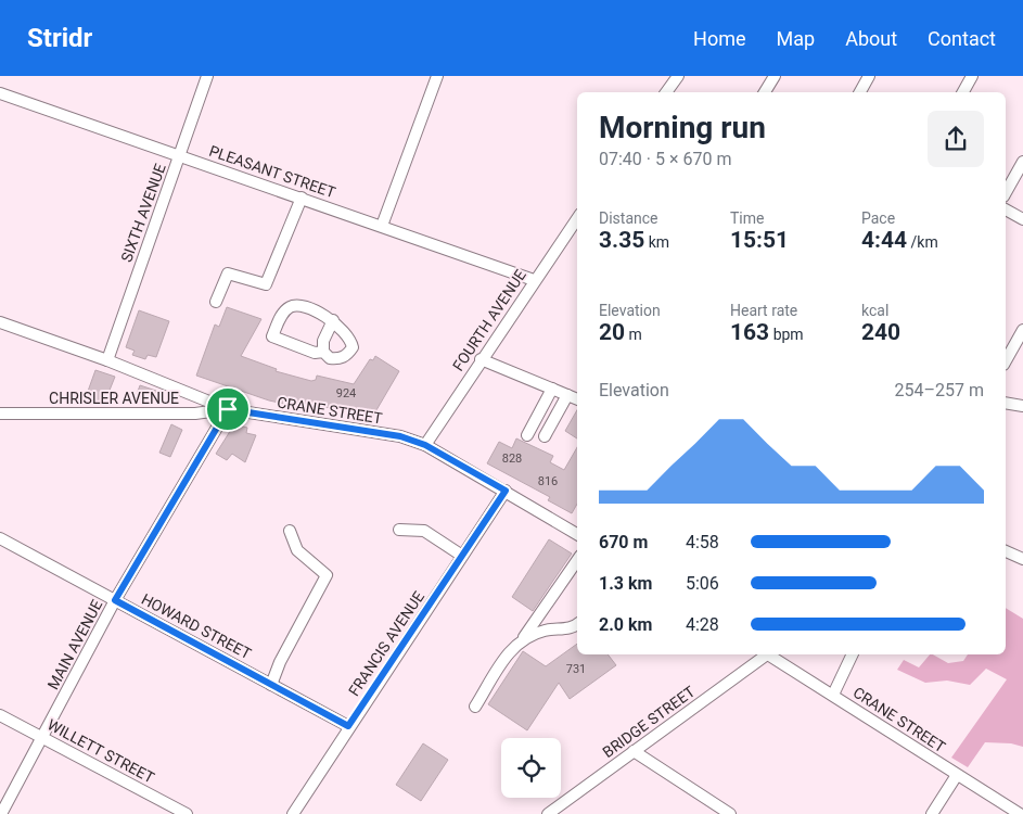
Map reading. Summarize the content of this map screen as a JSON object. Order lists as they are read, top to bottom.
{
  "streets": {
    "street": [
      "PLEASANT STREET",
      "SIXTH AVENUE",
      "FOURTH AVENUE",
      "CHRISLER AVENUE",
      "CRANE STREET",
      "HOWARD STREET",
      "FRANCIS AVENUE",
      "MAIN AVENUE",
      "BRIDGE STREET",
      "WILLETT STREET"
    ]
  },
  "crossings": [
    ["PLEASANT STREET", "SIXTH AVENUE"],
    ["PLEASANT STREET", "FOURTH AVENUE"],
    ["SIXTH AVENUE", "CRANE STREET"],
    ["FOURTH AVENUE", "CRANE STREET"],
    ["CHRISLER AVENUE", "CRANE STREET"],
    ["CHRISLER AVENUE", "MAIN AVENUE"],
    ["CRANE STREET", "FRANCIS AVENUE"],
    ["CRANE STREET", "MAIN AVENUE"],
    ["HOWARD STREET", "FRANCIS AVENUE"],
    ["HOWARD STREET", "MAIN AVENUE"],
    ["MAIN AVENUE", "WILLETT STREET"]
  ],
  "house_numbers": [
    "924",
    "828",
    "816",
    "731"
  ],
  "page": {
    "header": "Stridr",
    "nav": [
      "Home",
      "Map",
      "About",
      "Contact"
    ],
    "heading": ["Morning run", "07:40 · 5 × 670 m"],
    "stats": [
      ["Distance", "3.35 km"],
      ["Time", "15:51"],
      ["Pace", "4:44 /km"],
      ["Elevation", "20 m"],
      ["Heart rate", "163 bpm"],
      ["kcal", "240"]
    ],
    "chart": ["Elevation", "254–257 m"],
    "list": [
      {
        "name": "670 m",
        "note": "4:58"
      },
      {
        "name": "1.3 km",
        "note": "5:06"
      },
      {
        "name": "2.0 km",
        "note": "4:28"
      }
    ]
  }
}
